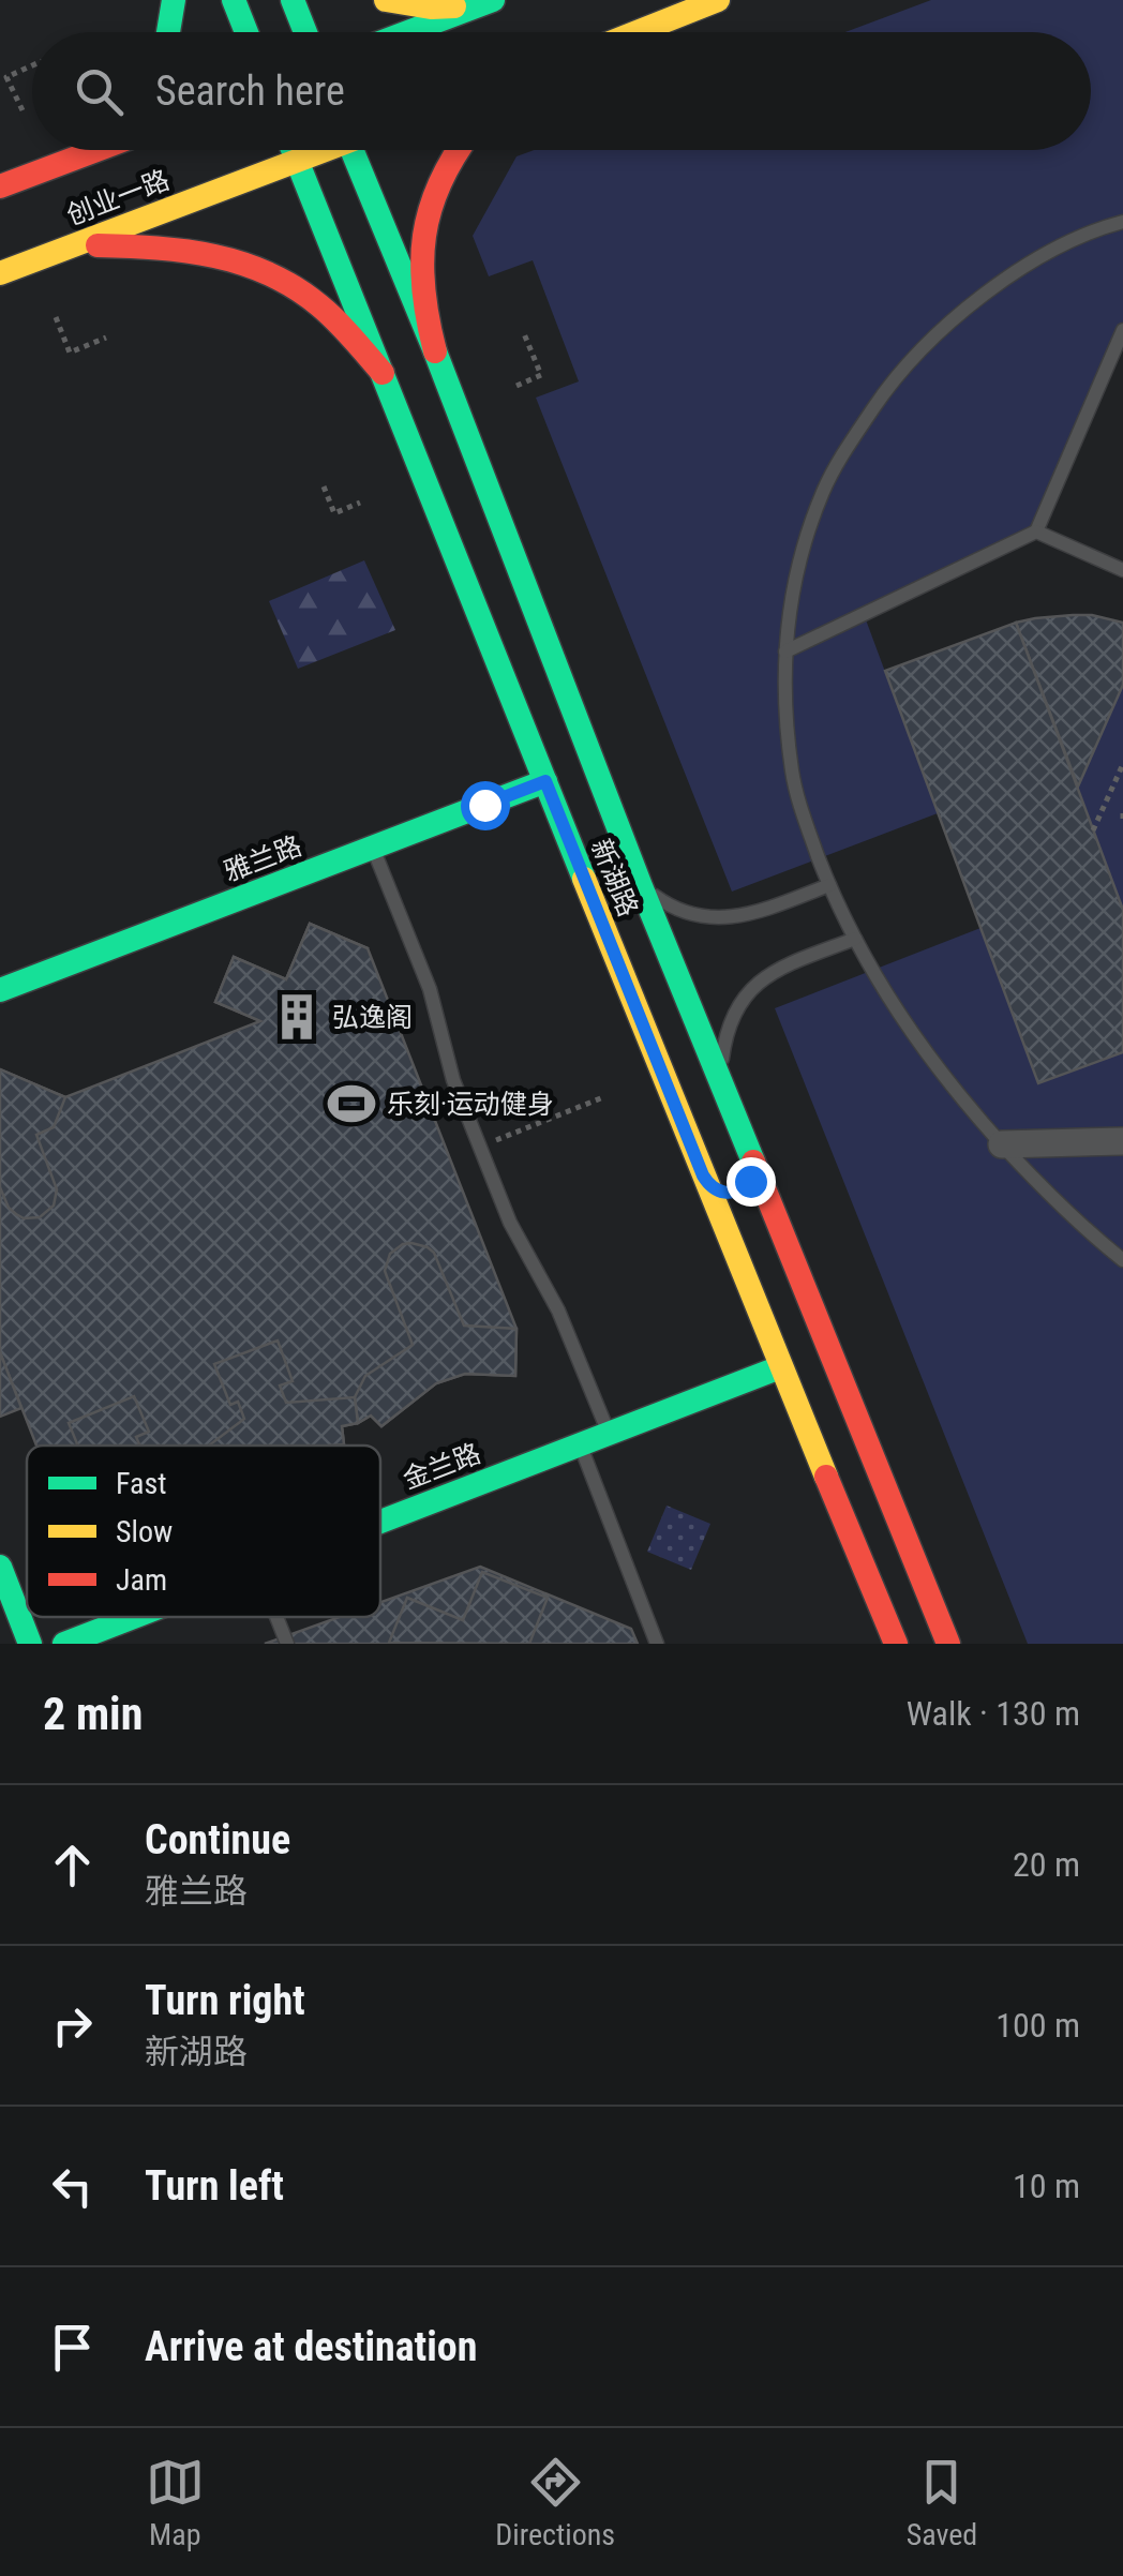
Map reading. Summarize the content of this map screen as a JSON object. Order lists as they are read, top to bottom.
{
  "streets": {
    "main road": [
      "创业一路",
      "雅兰路",
      "新湖路",
      "金兰路"
    ]
  },
  "crossings": [
    ["创业一路", "新湖路"],
    ["雅兰路", "新湖路"],
    ["新湖路", "金兰路"]
  ],
  "places": {
    "building": ["弘逸阁"],
    "sports": ["乐刻·运动健身"]
  },
  "legend": ["Fast", "Slow", "Jam"],
  "page": {
    "search": "Search here",
    "heading": ["2 min", "Walk · 130 m"],
    "list": [
      ["Continue", "雅兰路", "20 m"],
      ["Turn right", "新湖路", "100 m"],
      ["Turn left", "10 m"],
      "Arrive at destination"
    ],
    "nav": ["Map", "Directions", "Saved"]
  }
}
